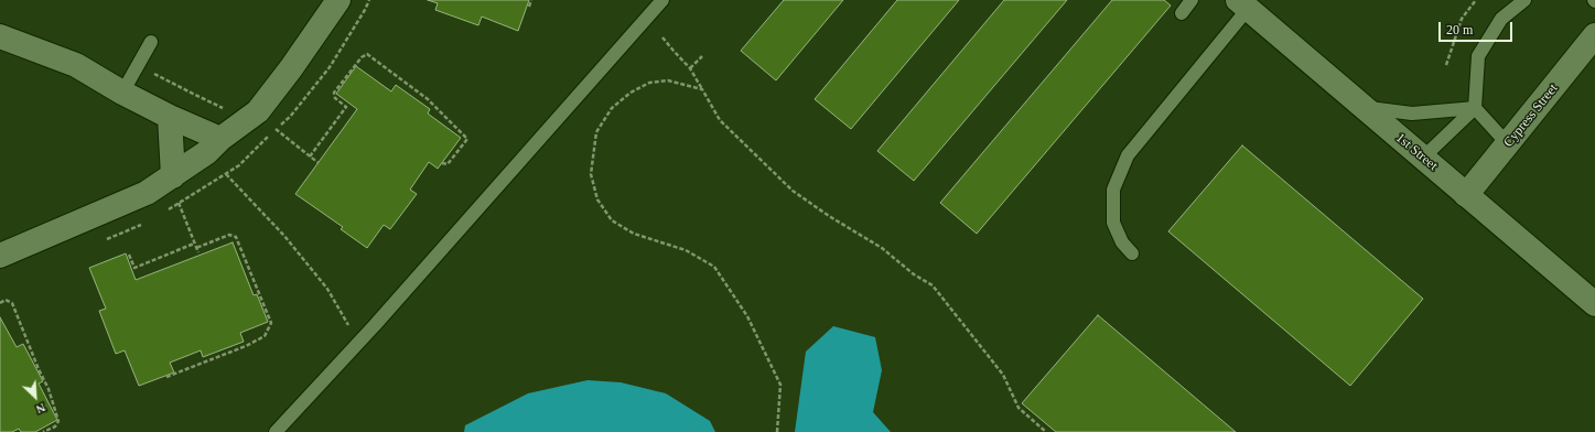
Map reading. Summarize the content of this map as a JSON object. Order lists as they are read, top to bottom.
{
  "streets": {
    "street": ["Cypress Street", "1st Street"]
  },
  "crossings": [
    ["Cypress Street", "1st Street"]
  ],
  "scale_bar": "20 m",
  "north": "bottom right"
}
